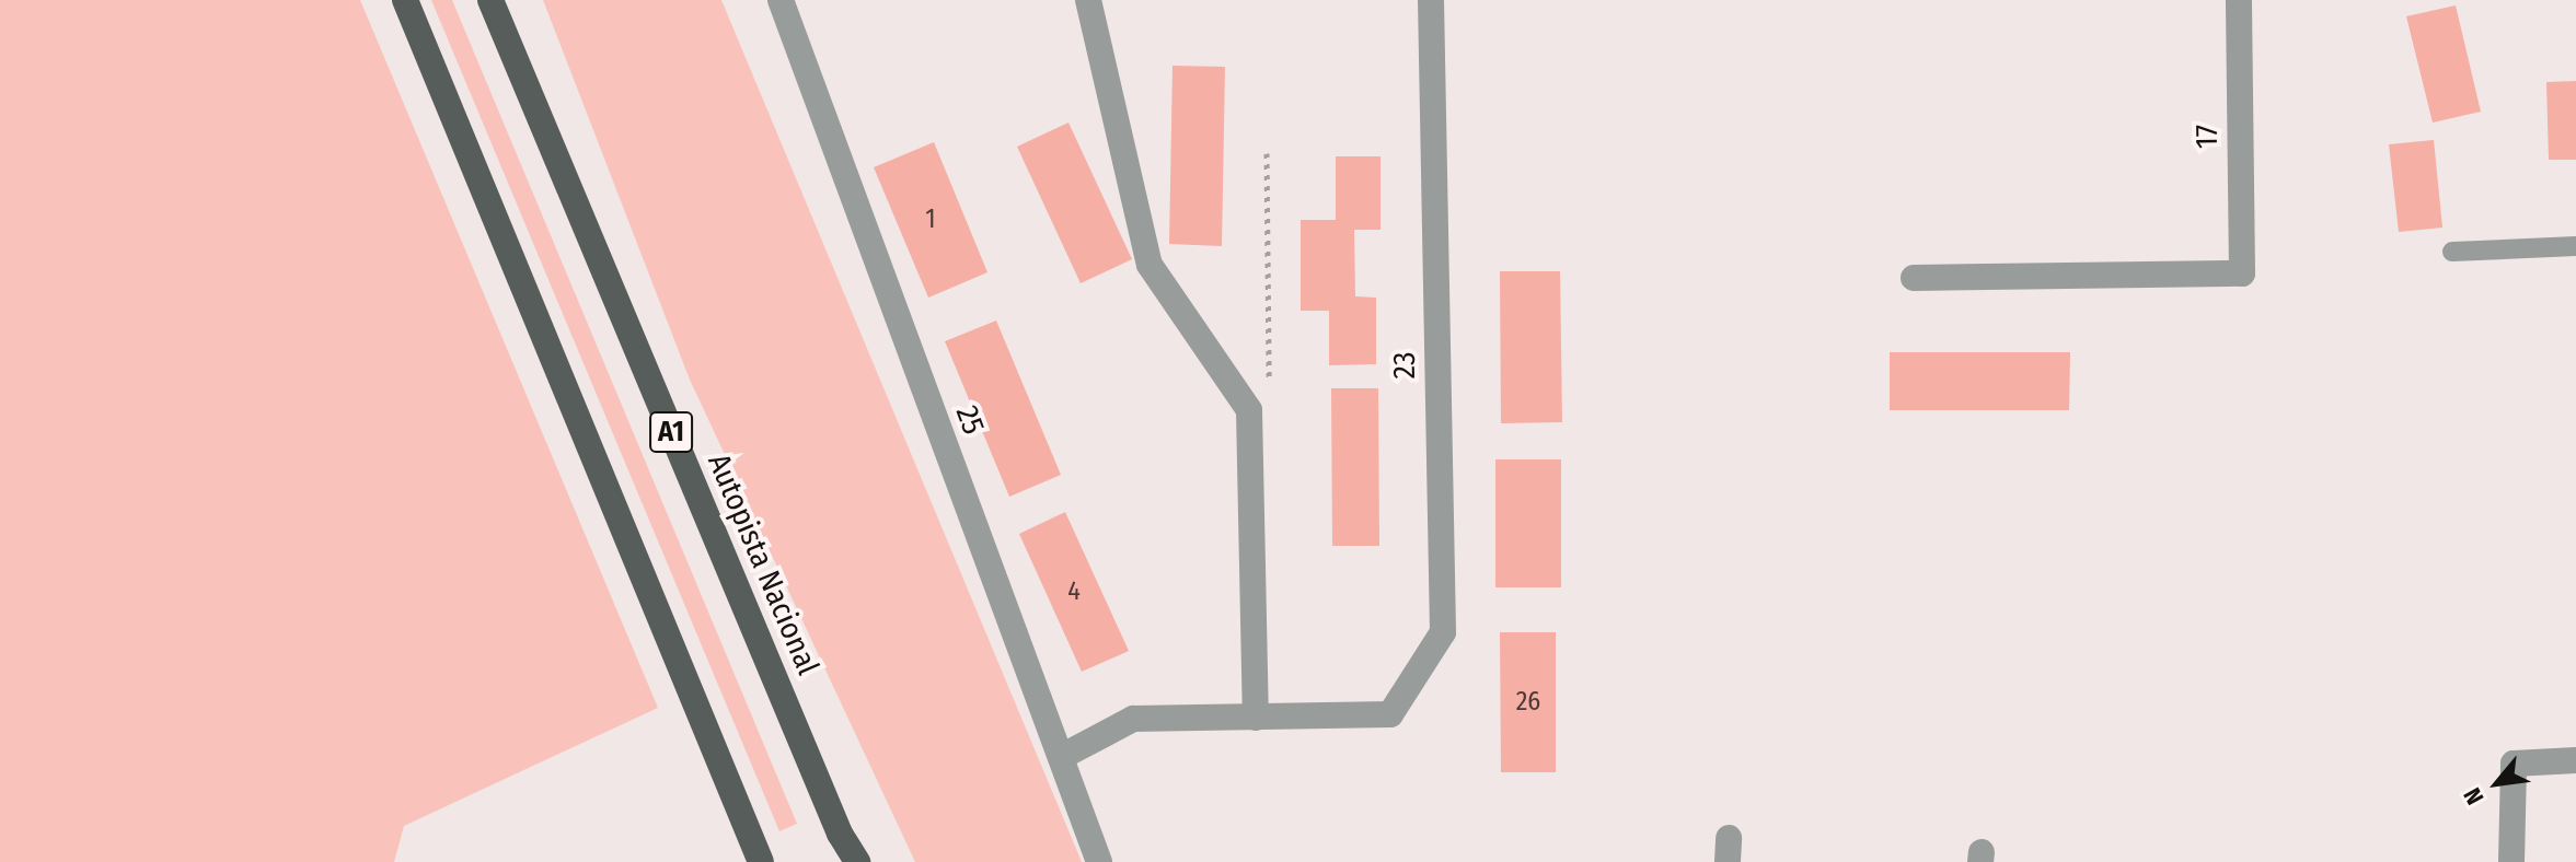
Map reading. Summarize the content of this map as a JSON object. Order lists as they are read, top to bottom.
{
  "streets": {
    "main road": ["A1", "Autopista Nacional"],
    "street": ["17", "23", "25"]
  },
  "house_numbers": ["1", "4", "26"],
  "north": "bottom left"
}
